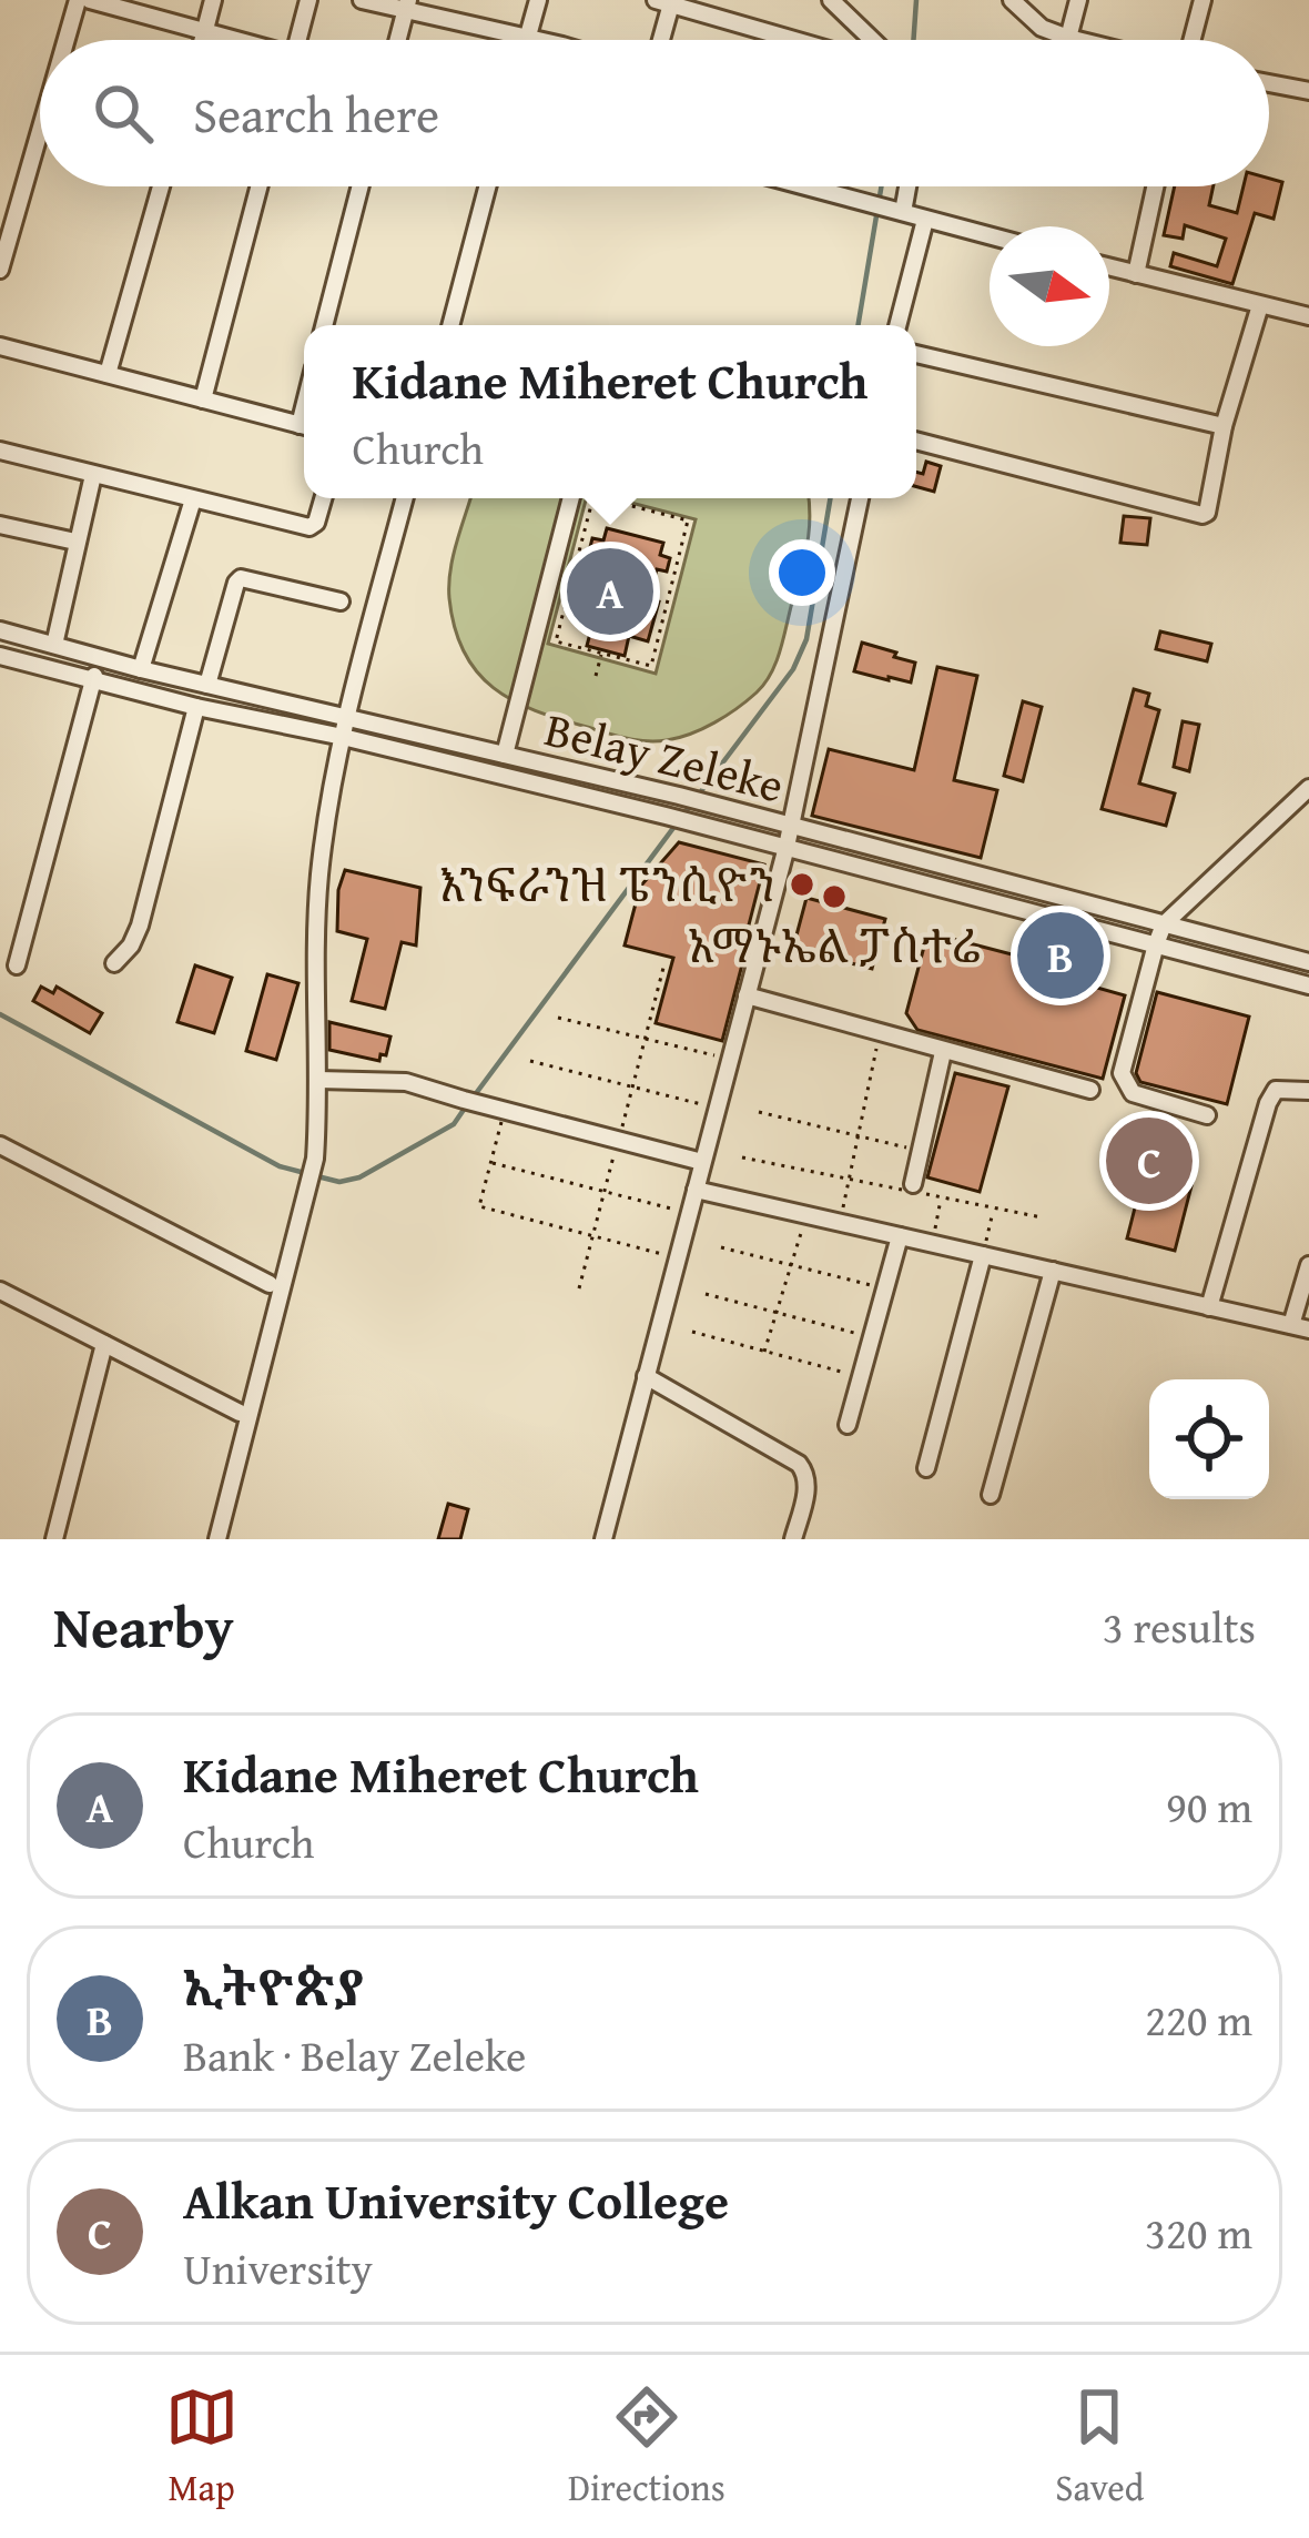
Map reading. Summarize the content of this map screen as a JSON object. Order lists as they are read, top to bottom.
{
  "streets": {
    "street": ["Belay Zeleke"]
  },
  "places": ["እንፍራንዝ ፔንሲዮን", "አማኑኤል ፓስተሬ"],
  "north": "right",
  "page": {
    "search": "Search here",
    "popup": ["Kidane Miheret Church", "Church"],
    "pins": ["A", "B", "C"],
    "heading": ["Nearby", "3 results"],
    "list": [
      {
        "mark": "A",
        "name": "Kidane Miheret Church",
        "note": "Church",
        "value": "90 m"
      },
      {
        "mark": "B",
        "name": "ኢትዮጵያ",
        "note": "Bank · Belay Zeleke",
        "value": "220 m"
      },
      {
        "mark": "C",
        "name": "Alkan University College",
        "note": "University",
        "value": "320 m"
      }
    ],
    "nav": ["Map", "Directions", "Saved"]
  }
}
